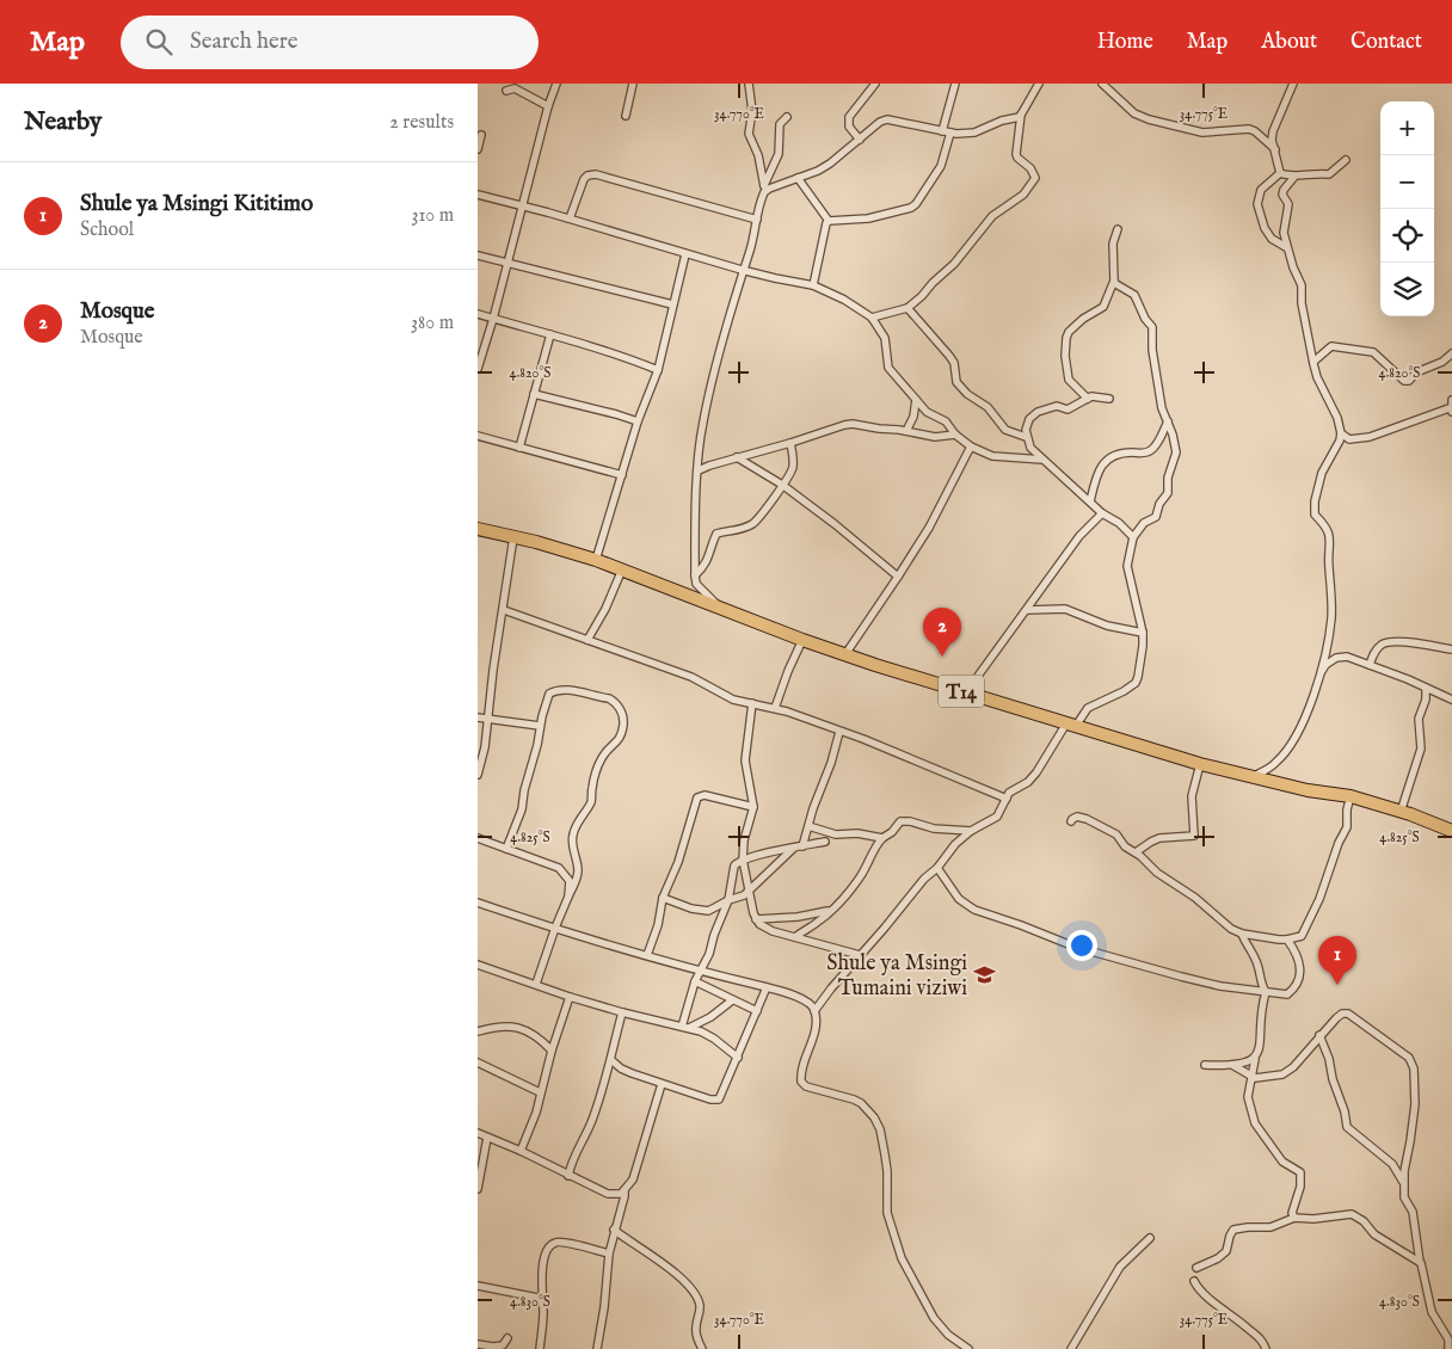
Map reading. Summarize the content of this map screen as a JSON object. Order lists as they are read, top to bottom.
{
  "streets": {
    "highway": ["T14"]
  },
  "places": {
    "school or university": ["Shule ya Msingi Tumaini viziwi"]
  },
  "page": {
    "header": "Map",
    "search": "Search here",
    "nav": [
      "Home",
      "Map",
      "About",
      "Contact"
    ],
    "heading": ["Nearby", "2 results"],
    "map_buttons": ["+", "−"],
    "list": [
      {
        "mark": "1",
        "name": "Shule ya Msingi Kititimo",
        "note": "School",
        "value": "310 m"
      },
      {
        "mark": "2",
        "name": "Mosque",
        "note": "Mosque",
        "value": "380 m"
      }
    ],
    "pins": ["2", "1"]
  },
  "coordinates": [
    "34.770°E",
    "34.775°E",
    "4.820°S",
    "4.825°S",
    "4.830°S"
  ]
}
